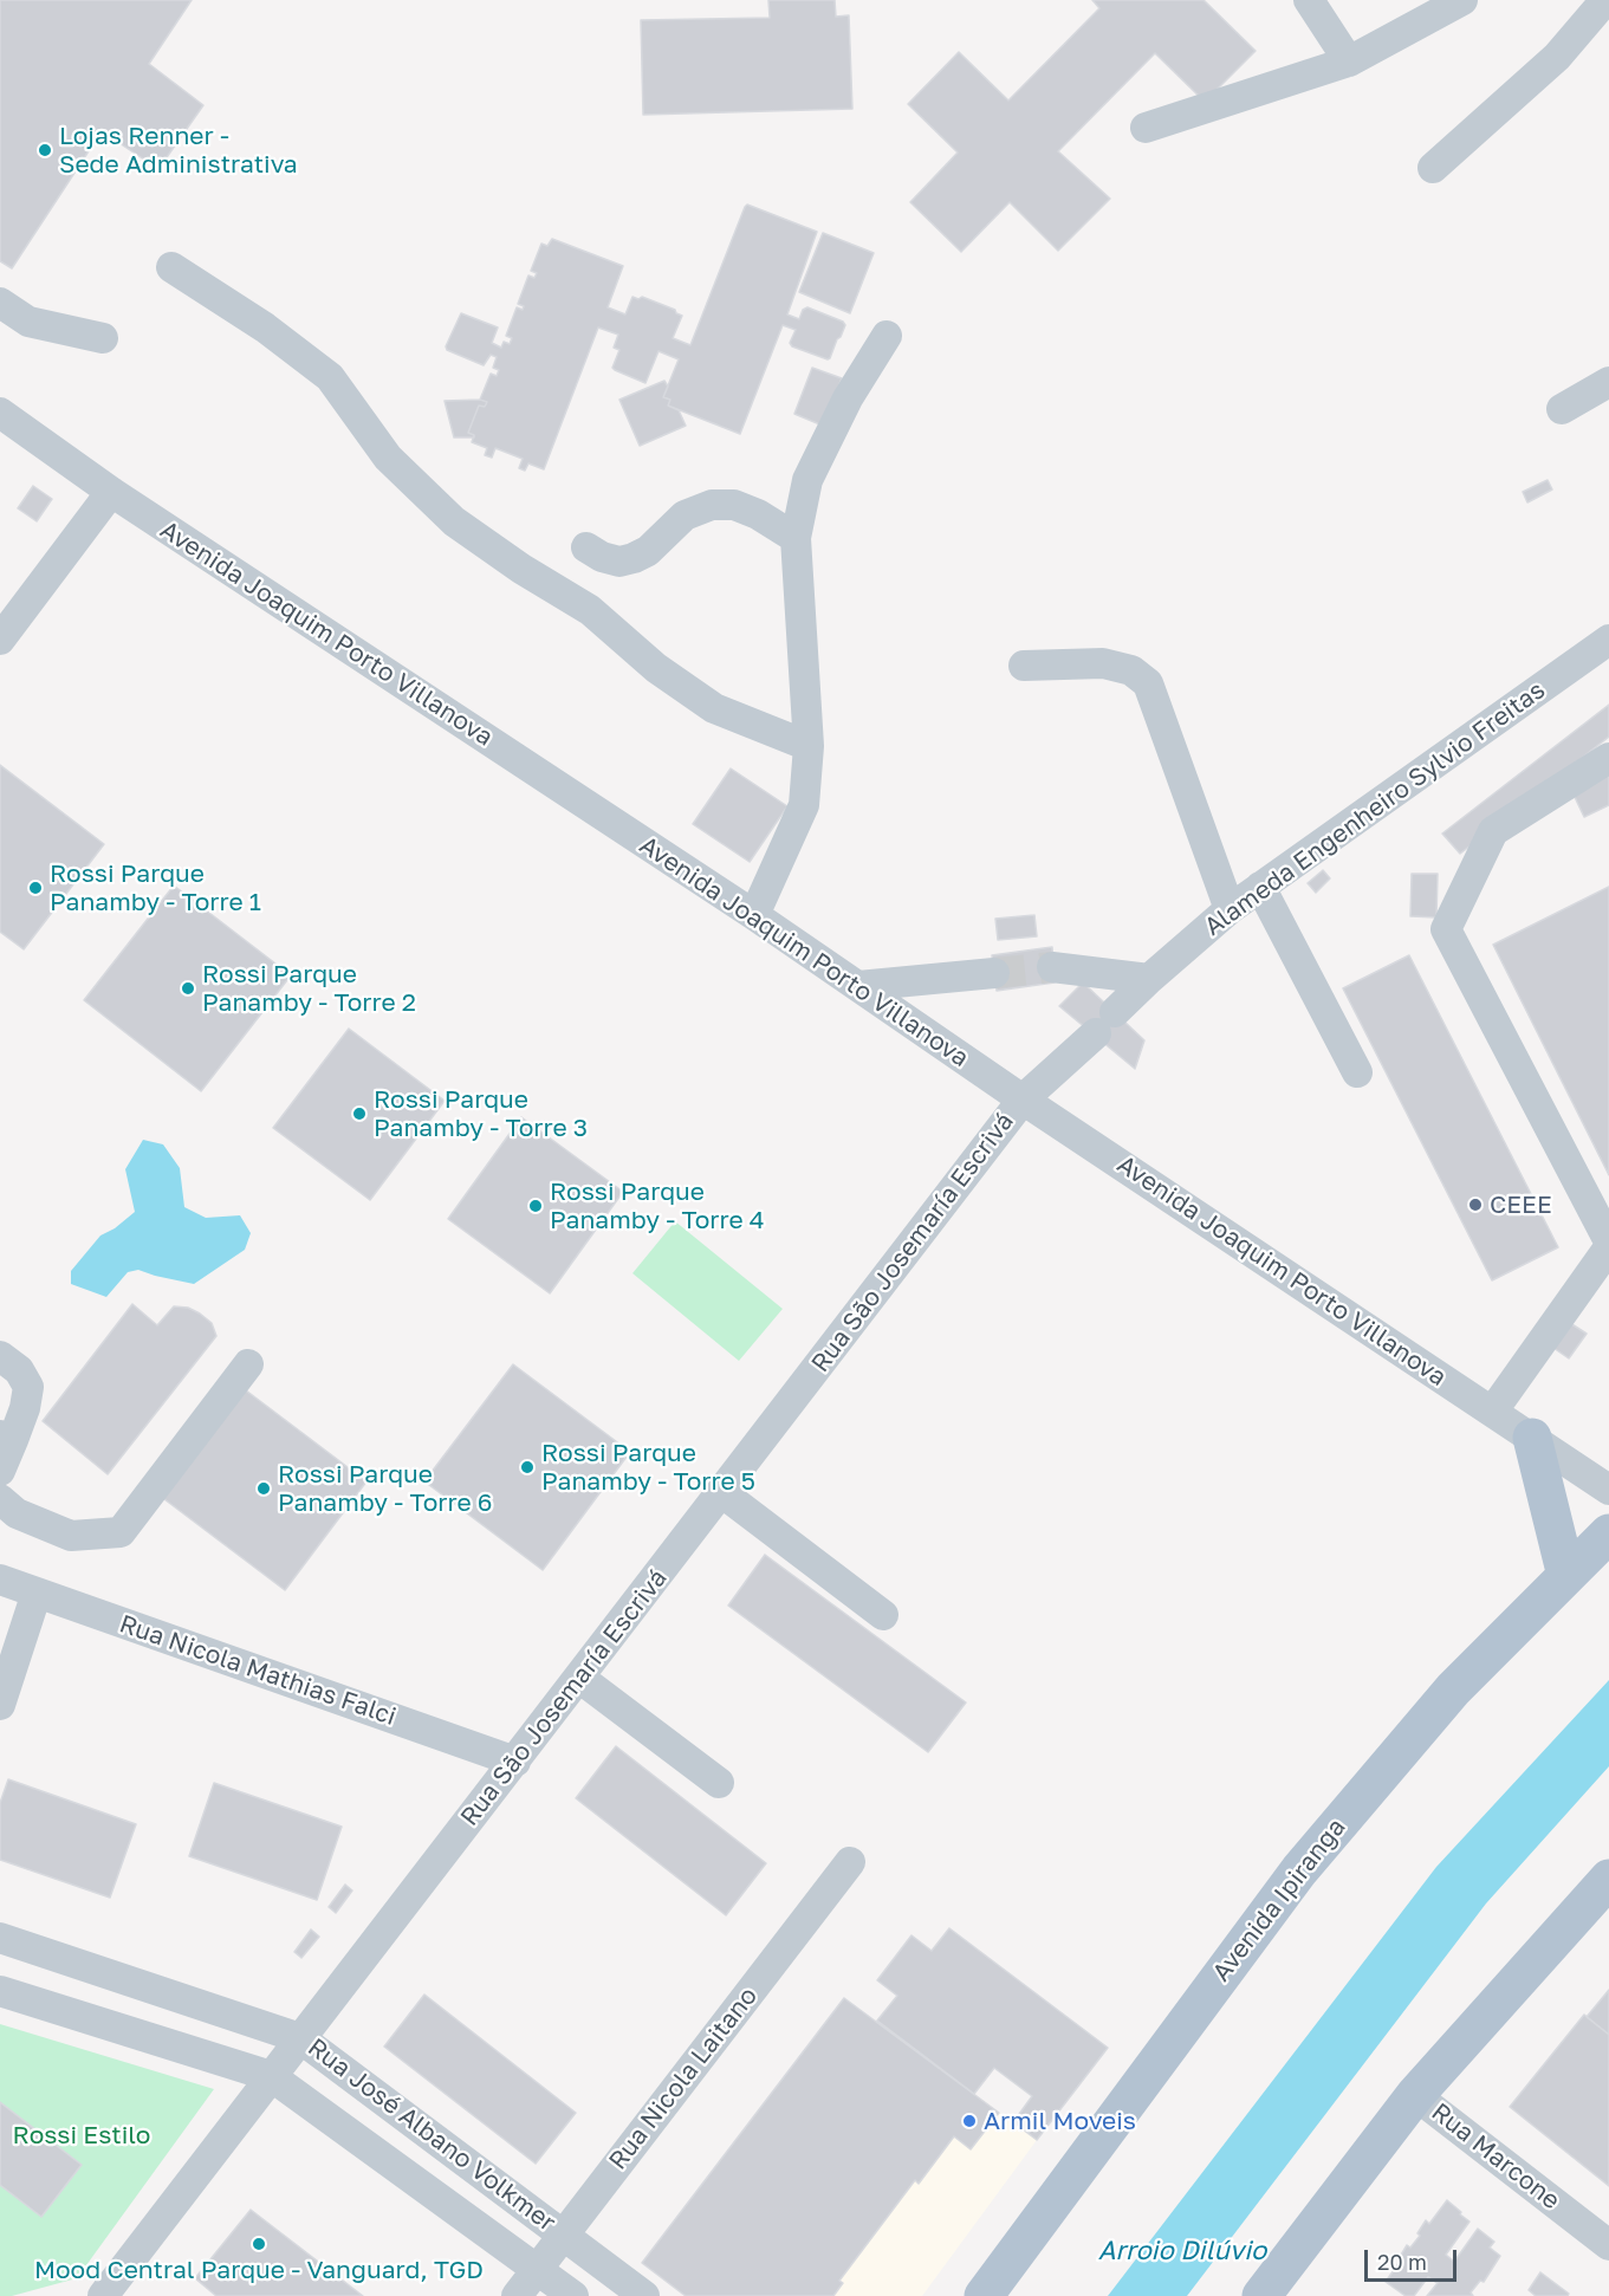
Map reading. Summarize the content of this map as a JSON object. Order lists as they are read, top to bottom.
{
  "streets": {
    "main road": ["Avenida Ipiranga"],
    "street": [
      "Avenida Joaquim Porto Villanova",
      "Alameda Engenheiro Sylvio Freitas",
      "Rua São Josemaría Escrivá",
      "Rua Nicola Mathias Falci",
      "Rua Nicola Laitano",
      "Rua José Albano Volkmer",
      "Rua Marcone"
    ]
  },
  "crossings": [
    ["Avenida Joaquim Porto Villanova", "Alameda Engenheiro Sylvio Freitas"],
    ["Avenida Joaquim Porto Villanova", "Rua São Josemaría Escrivá"],
    ["Alameda Engenheiro Sylvio Freitas", "Rua São Josemaría Escrivá"],
    ["Rua São Josemaría Escrivá", "Rua Nicola Mathias Falci"],
    ["Rua São Josemaría Escrivá", "Rua José Albano Volkmer"],
    ["Rua Nicola Laitano", "Rua José Albano Volkmer"]
  ],
  "water": ["Arroio Dilúvio"],
  "parks": ["Rossi Estilo"],
  "places": [
    "Lojas Renner - Sede Administrativa",
    "Rossi Parque Panamby - Torre 1",
    "Rossi Parque Panamby - Torre 2",
    "Rossi Parque Panamby - Torre 3",
    "CEEE",
    "Rossi Parque Panamby - Torre 4",
    "Rossi Parque Panamby - Torre 5",
    "Rossi Parque Panamby - Torre 6",
    "Armil Moveis",
    "Mood Central Parque - Vanguard, TGD"
  ],
  "scale_bar": "20 m"
}
